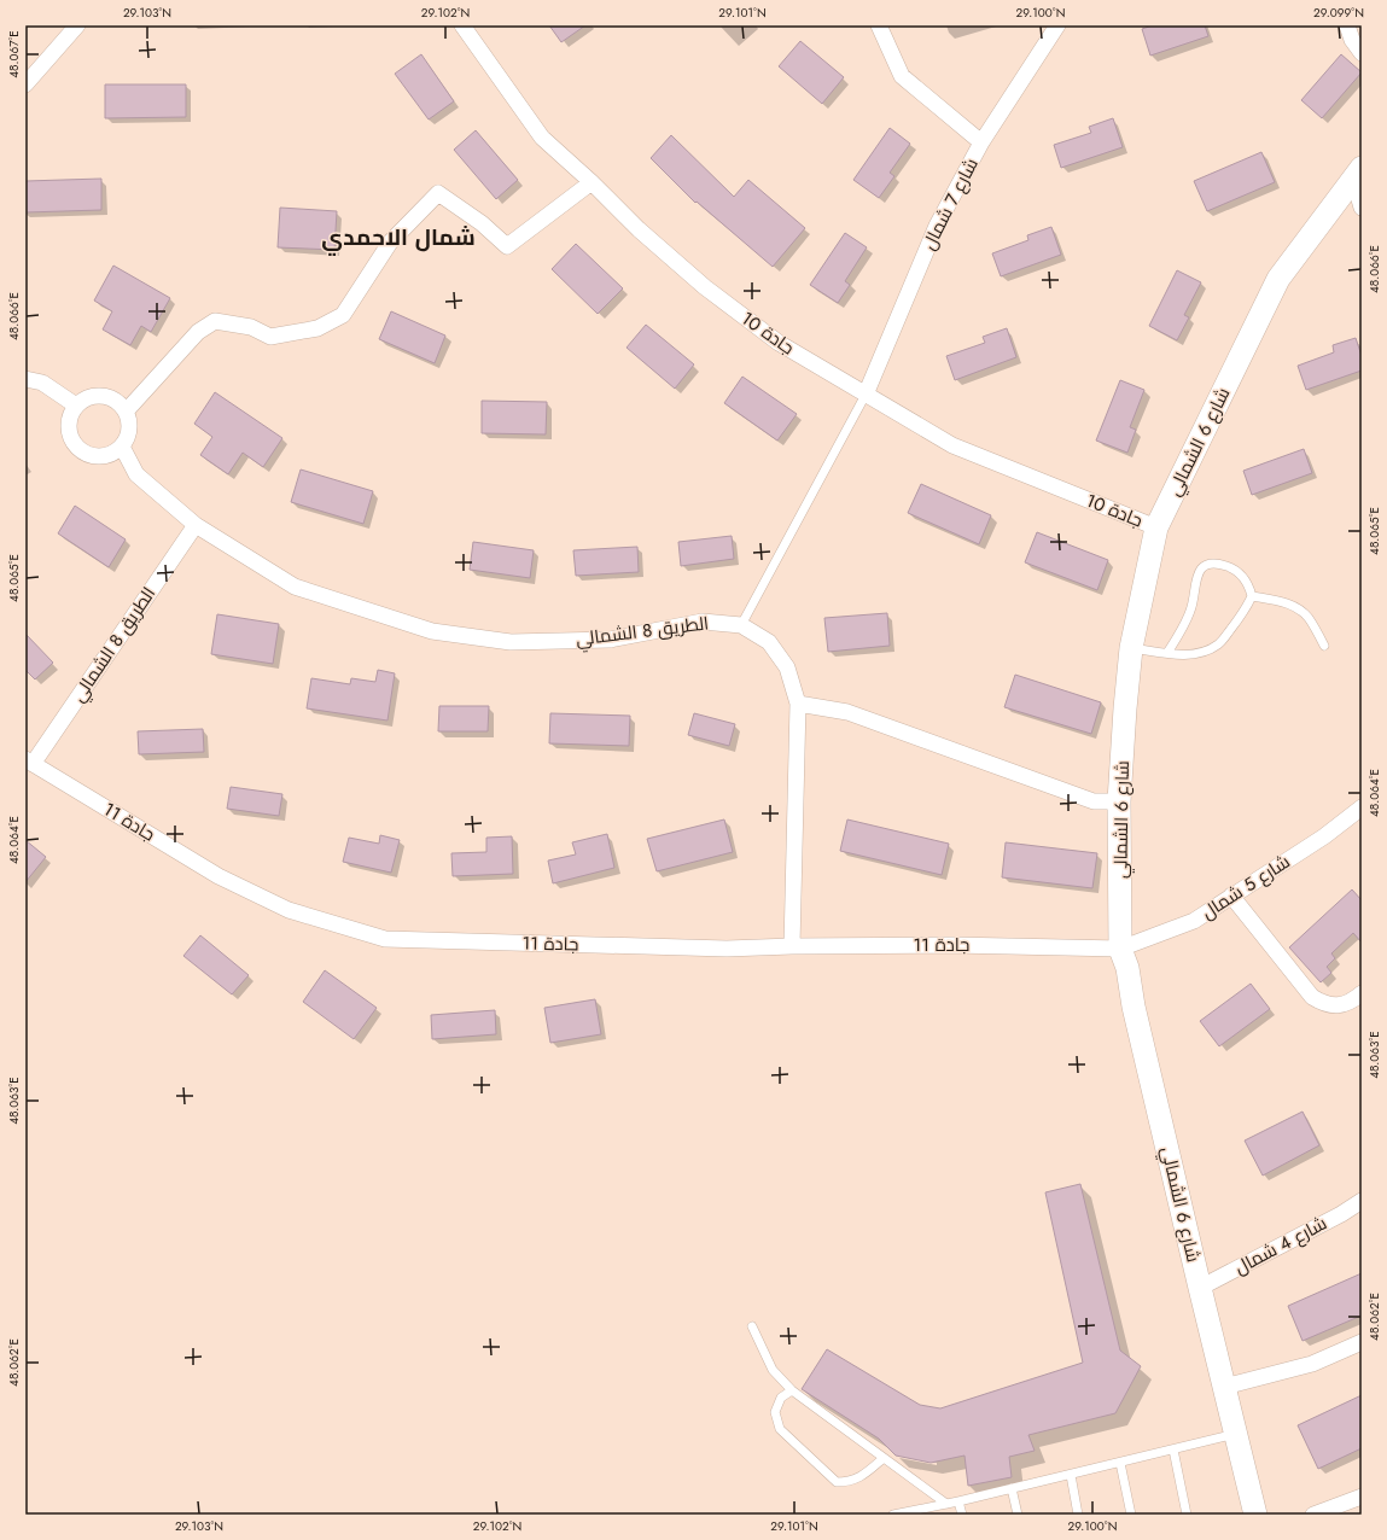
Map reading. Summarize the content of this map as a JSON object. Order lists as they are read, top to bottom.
{
  "streets": {
    "street": [
      "شارع 7 شمال",
      "جادة 10",
      "شارع 6 الشمالي",
      "الطريق 8 الشمالي",
      "جادة 11",
      "شارع 5 شمال",
      "شارع 4 شمال"
    ]
  },
  "crossings": [
    ["شارع 7 شمال", "جادة 10"],
    ["جادة 10", "شارع 6 الشمالي"],
    ["شارع 6 الشمالي", "جادة 11"],
    ["شارع 6 الشمالي", "شارع 5 شمال"],
    ["شارع 6 الشمالي", "شارع 4 شمال"],
    ["الطريق 8 الشمالي", "جادة 11"],
    ["جادة 11", "شارع 5 شمال"]
  ],
  "districts": ["شمال الاحمدي"],
  "coordinates": [
    "29.103°N",
    "29.102°N",
    "29.101°N",
    "29.100°N",
    "29.099°N",
    "48.067°E",
    "48.066°E",
    "48.065°E",
    "48.064°E",
    "48.063°E",
    "48.062°E"
  ]
}
